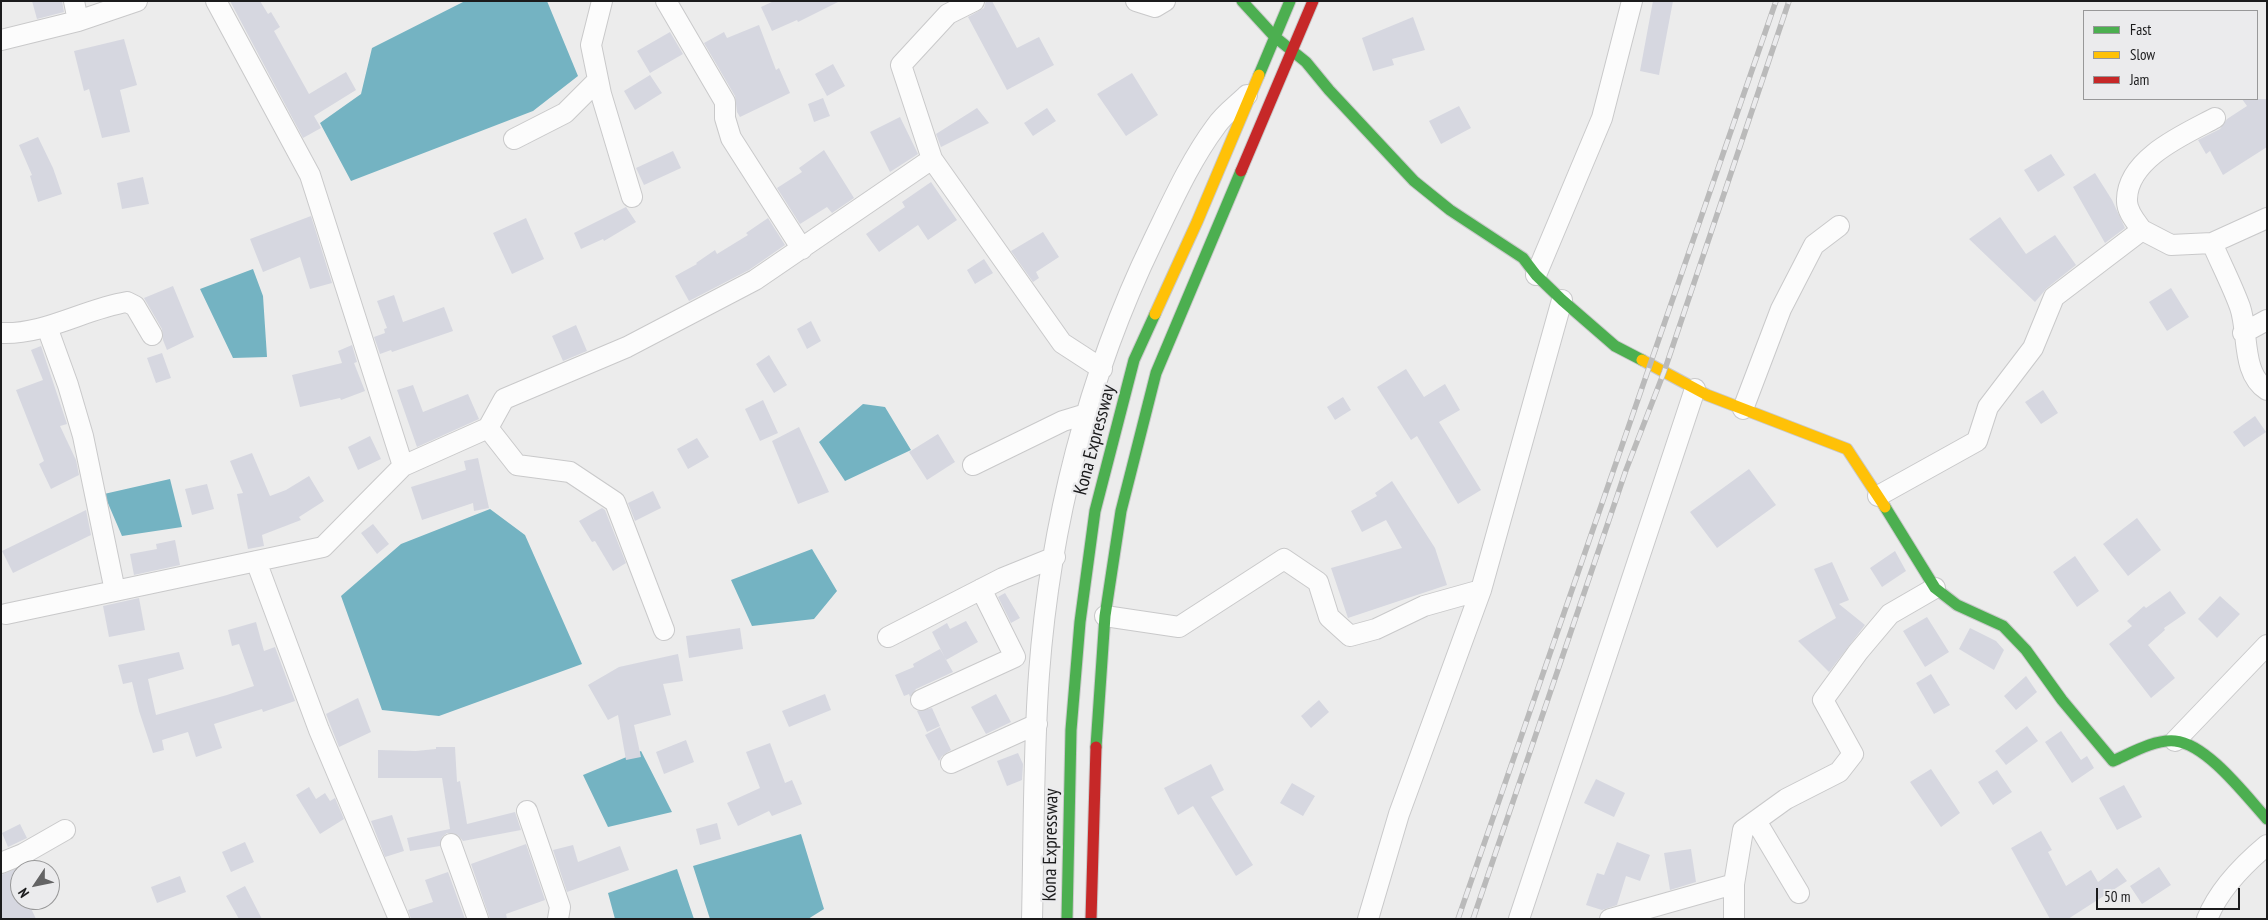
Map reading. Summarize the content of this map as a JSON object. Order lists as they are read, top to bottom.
{
  "streets": {
    "main road": ["Kona Expressway"]
  },
  "legend": ["Fast", "Slow", "Jam"],
  "scale_bar": "50 m",
  "north": "bottom left"
}
